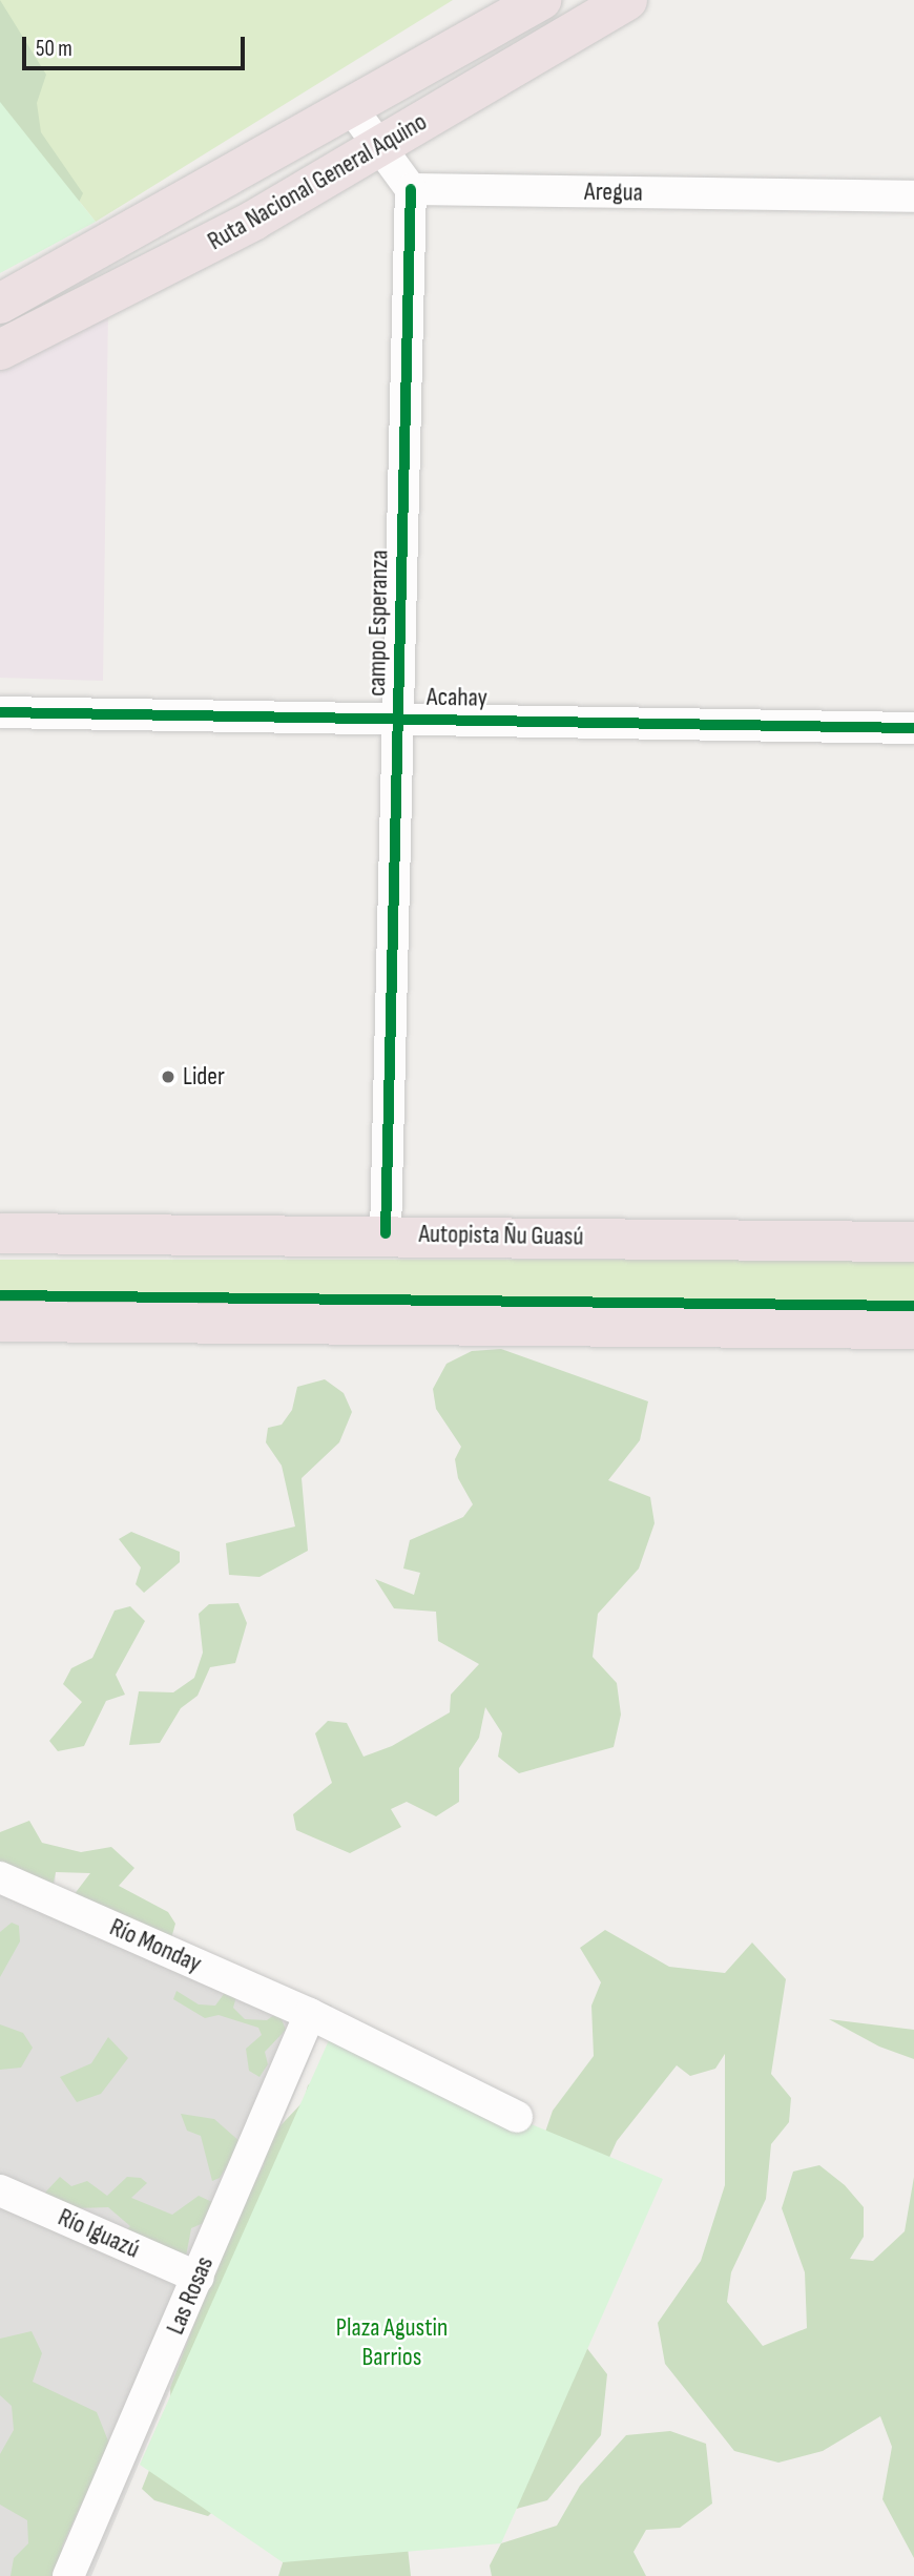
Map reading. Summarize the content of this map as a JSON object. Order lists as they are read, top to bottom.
{
  "streets": {
    "highway": ["Ruta Nacional General Aquino", "Autopista Ñu Guasú"],
    "street": [
      "Aregua",
      "campo Esperanza",
      "Acahay",
      "Río Monday",
      "Río Iguazú",
      "Las Rosas"
    ]
  },
  "crossings": [
    ["Aregua", "campo Esperanza"],
    ["campo Esperanza", "Acahay"],
    ["campo Esperanza", "Autopista Ñu Guasú"],
    ["Río Monday", "Las Rosas"],
    ["Río Iguazú", "Las Rosas"]
  ],
  "parks": ["Plaza Agustin Barrios"],
  "places": ["Lider"],
  "scale_bar": "50 m"
}
